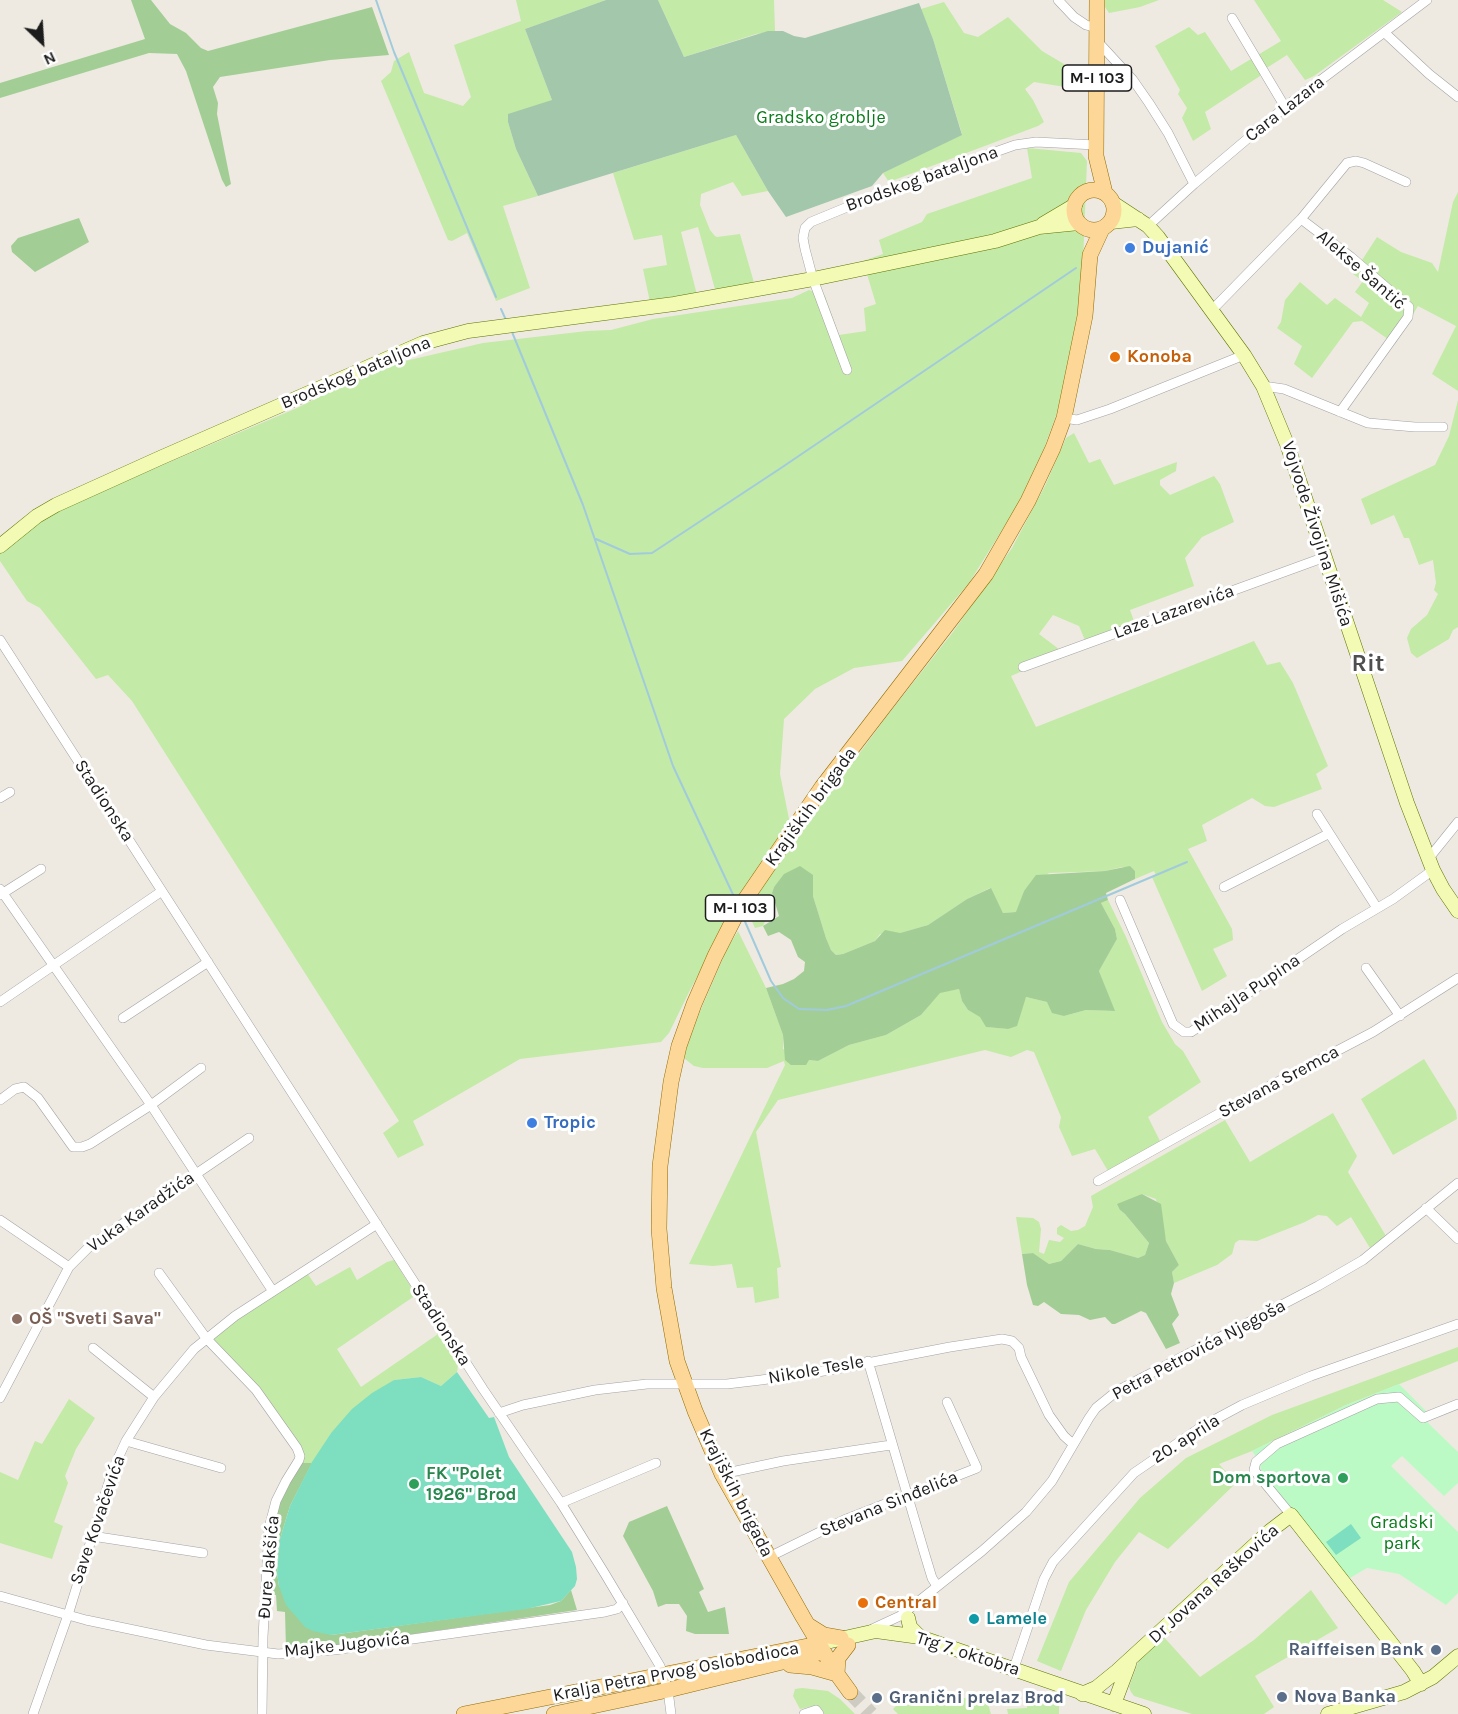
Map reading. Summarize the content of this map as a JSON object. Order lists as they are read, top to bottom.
{
  "streets": {
    "main road": ["M-I 103", "Krajiških brigada", "Kralja Petra Prvog Oslobodioca"],
    "street": [
      "Cara Lazara",
      "Brodskog bataljona",
      "Alekse Šantić",
      "Vojvode Živojina Mišića",
      "Laze Lazarevića",
      "Stadionska",
      "Mihajla Pupina",
      "Stevana Sremca",
      "Vuka Karadžića",
      "Petra Petrovića Njegoša",
      "Nikole Tesle",
      "20. aprila",
      "Stevana Sinđelića",
      "Save Kovačevića",
      "Đure Jakšića",
      "Dr Jovana Raškovića",
      "Majke Jugovića",
      "Trg 7. oktobra"
    ]
  },
  "crossings": [
    ["M-I 103", "Brodskog bataljona"],
    ["M-I 103", "Vojvode Živojina Mišića"],
    ["M-I 103", "Krajiških brigada"],
    ["M-I 103", "Kralja Petra Prvog Oslobodioca"],
    ["Cara Lazara", "Vojvode Živojina Mišića"],
    ["Brodskog bataljona", "Vojvode Živojina Mišića"],
    ["Brodskog bataljona", "Krajiških brigada"],
    ["Vojvode Živojina Mišića", "Laze Lazarevića"],
    ["Vojvode Živojina Mišića", "Krajiških brigada"],
    ["Vojvode Živojina Mišića", "Mihajla Pupina"],
    ["Stadionska", "Nikole Tesle"],
    ["Stadionska", "Save Kovačevića"],
    ["Stadionska", "Majke Jugovića"],
    ["Stadionska", "Kralja Petra Prvog Oslobodioca"],
    ["Krajiških brigada", "Nikole Tesle"],
    ["Krajiških brigada", "Stevana Sinđelića"],
    ["Krajiških brigada", "Kralja Petra Prvog Oslobodioca"],
    ["Petra Petrovića Njegoša", "Nikole Tesle"],
    ["Petra Petrovića Njegoša", "Trg 7. oktobra"],
    ["20. aprila", "Trg 7. oktobra"],
    ["Save Kovačevića", "Đure Jakšića"],
    ["Save Kovačevića", "Majke Jugovića"],
    ["Đure Jakšića", "Majke Jugovića"],
    ["Dr Jovana Raškovića", "Trg 7. oktobra"]
  ],
  "districts": ["Rit"],
  "parks": ["Gradsko groblje", "Gradski park"],
  "places": [
    "Dujanić",
    "Konoba",
    "Tropic",
    "OŠ \"Sveti Sava\"",
    "Dom sportova",
    "FK \"Polet 1926\" Brod",
    "Central",
    "Lamele",
    "Raiffeisen Bank",
    "Nova Banka",
    "Granični prelaz Brod"
  ],
  "north": "bottom right"
}
